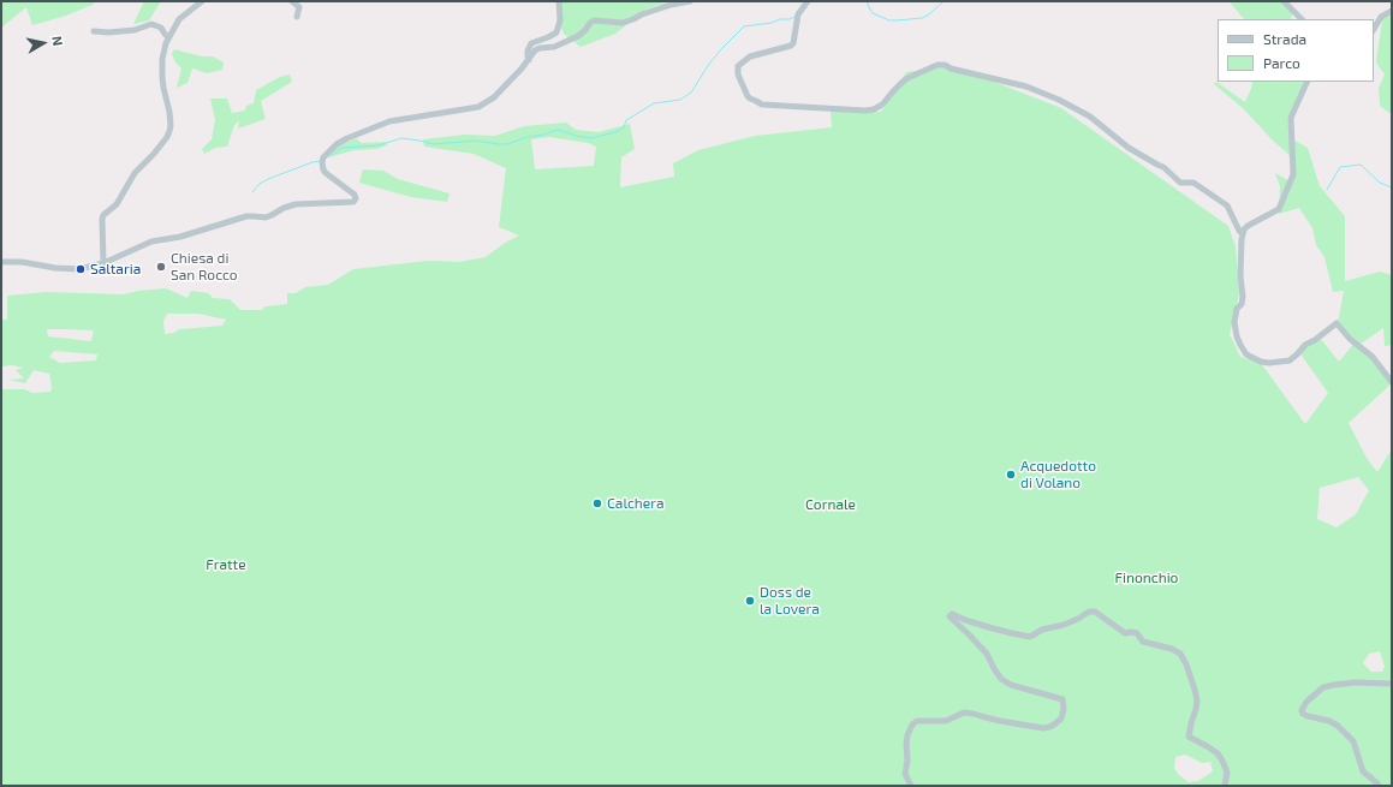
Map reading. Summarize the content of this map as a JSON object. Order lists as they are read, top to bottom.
{
  "parks": ["Cornale", "Fratte", "Finonchio"],
  "places": [
    "Chiesa di San Rocco",
    "Saltaria",
    "Acquedotto di Volano",
    "Calchera",
    "Doss de la Lovera"
  ],
  "legend": ["Strada", "Parco"],
  "north": "right"
}
